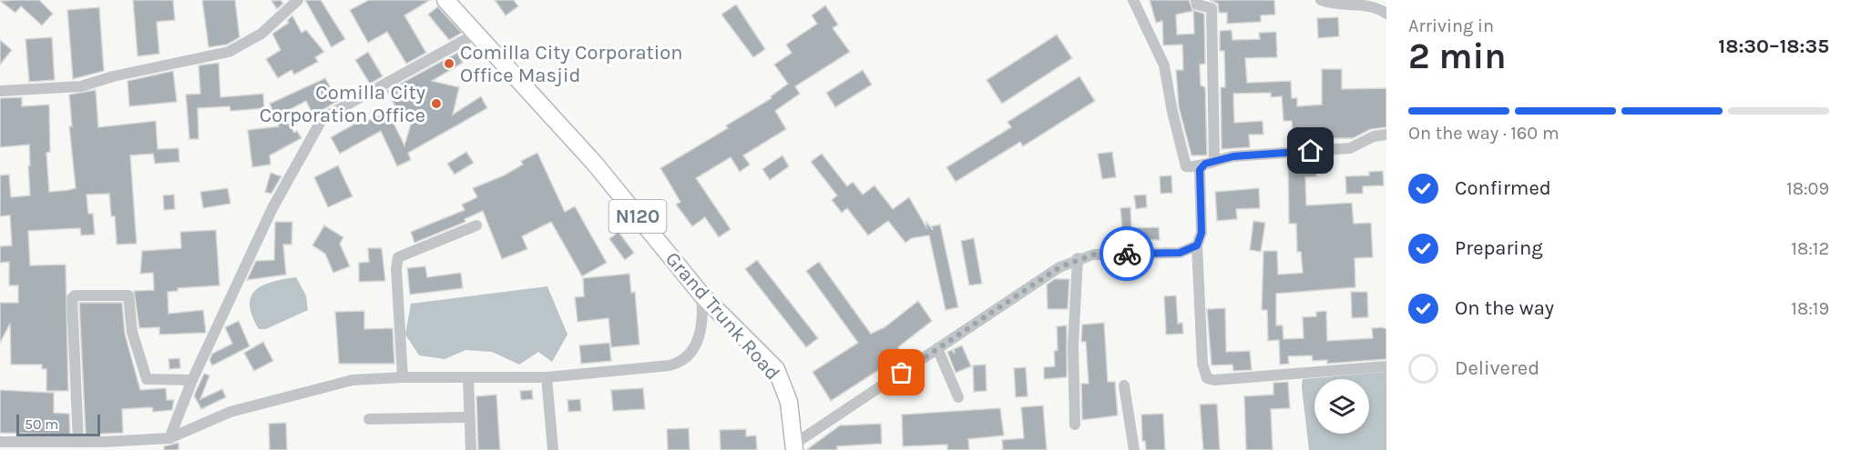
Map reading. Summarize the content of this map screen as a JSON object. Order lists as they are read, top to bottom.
{
  "streets": {
    "highway": ["N120", "Grand Trunk Road"]
  },
  "places": ["Comilla City Corporation Office Masjid", "Comilla City Corporation Office"],
  "scale_bar": "50 m",
  "page": {
    "heading": ["2 min", "Arriving in", "18:30–18:35"],
    "bar": "On the way · 160 m",
    "list": [
      ["Confirmed", "18:09"],
      ["Preparing", "18:12"],
      ["On the way", "18:19"],
      "Delivered"
    ],
    "scale": "50 m"
  }
}
